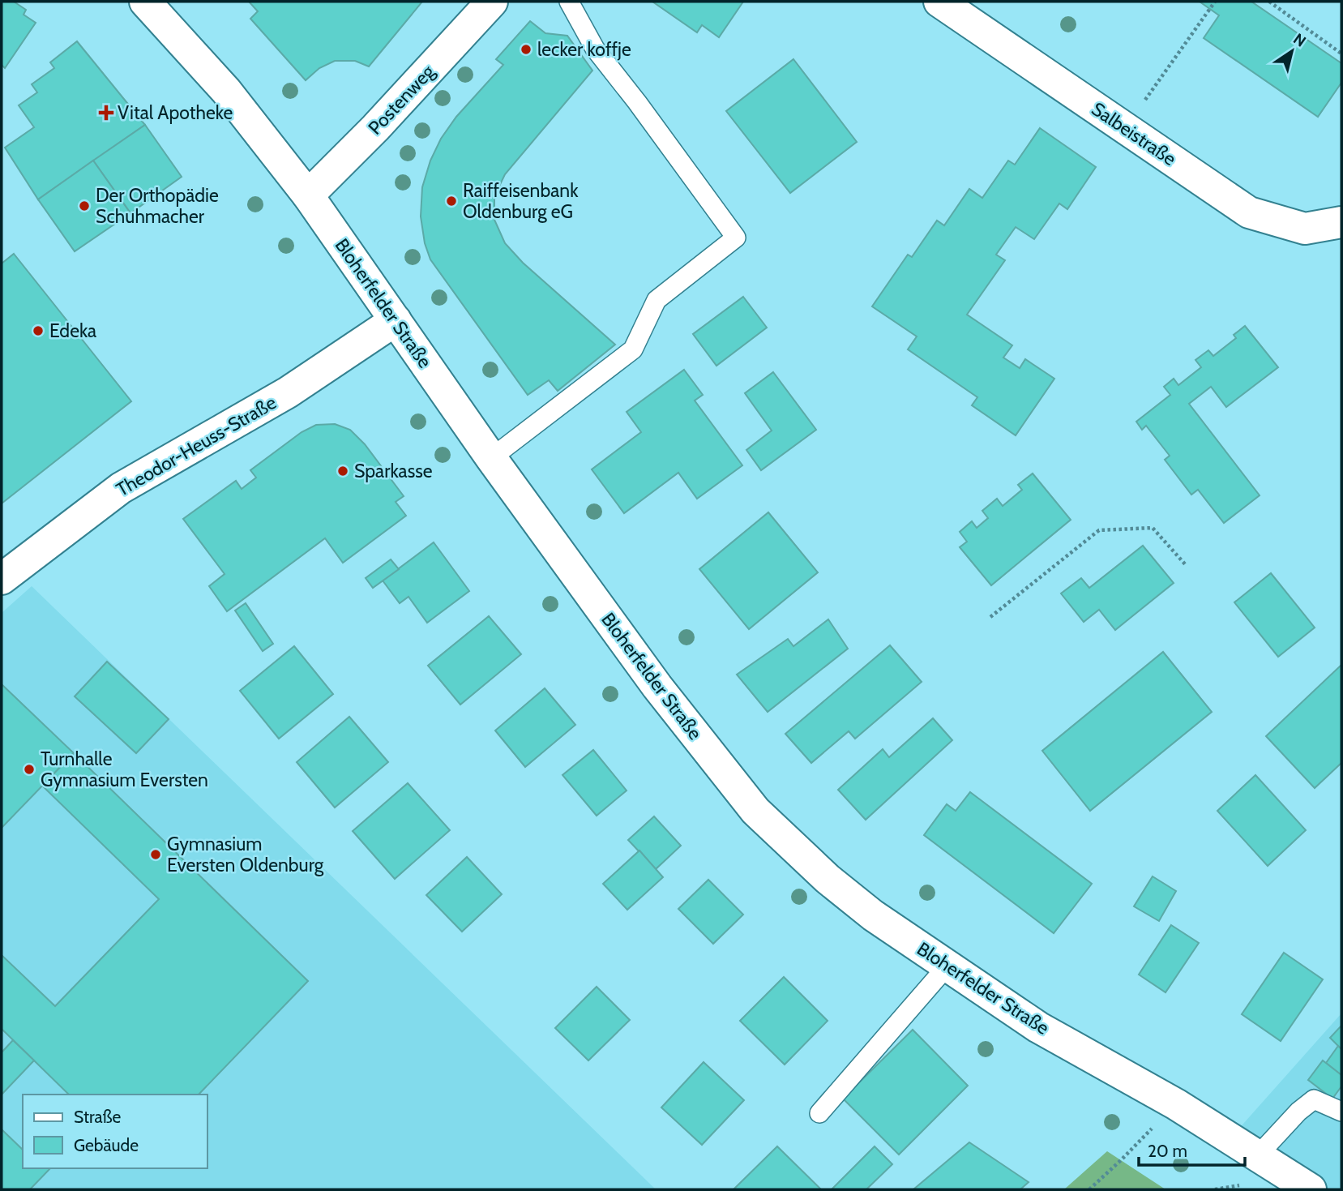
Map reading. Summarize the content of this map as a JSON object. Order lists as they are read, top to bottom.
{
  "streets": {
    "street": [
      "Postenweg",
      "Salbeistraße",
      "Bloherfelder Straße",
      "Theodor-Heuss-Straße"
    ]
  },
  "crossings": [
    ["Postenweg", "Bloherfelder Straße"],
    ["Bloherfelder Straße", "Theodor-Heuss-Straße"]
  ],
  "places": {
    "other": [
      "lecker koffje",
      "Raiffeisenbank Oldenburg eG",
      "Der Orthopädie Schuhmacher",
      "Edeka",
      "Sparkasse",
      "Turnhalle Gymnasium Eversten",
      "Gymnasium Eversten Oldenburg"
    ],
    "health": ["Vital Apotheke"]
  },
  "legend": ["Straße", "Gebäude"],
  "scale_bar": "20 m",
  "north": "top right"
}
